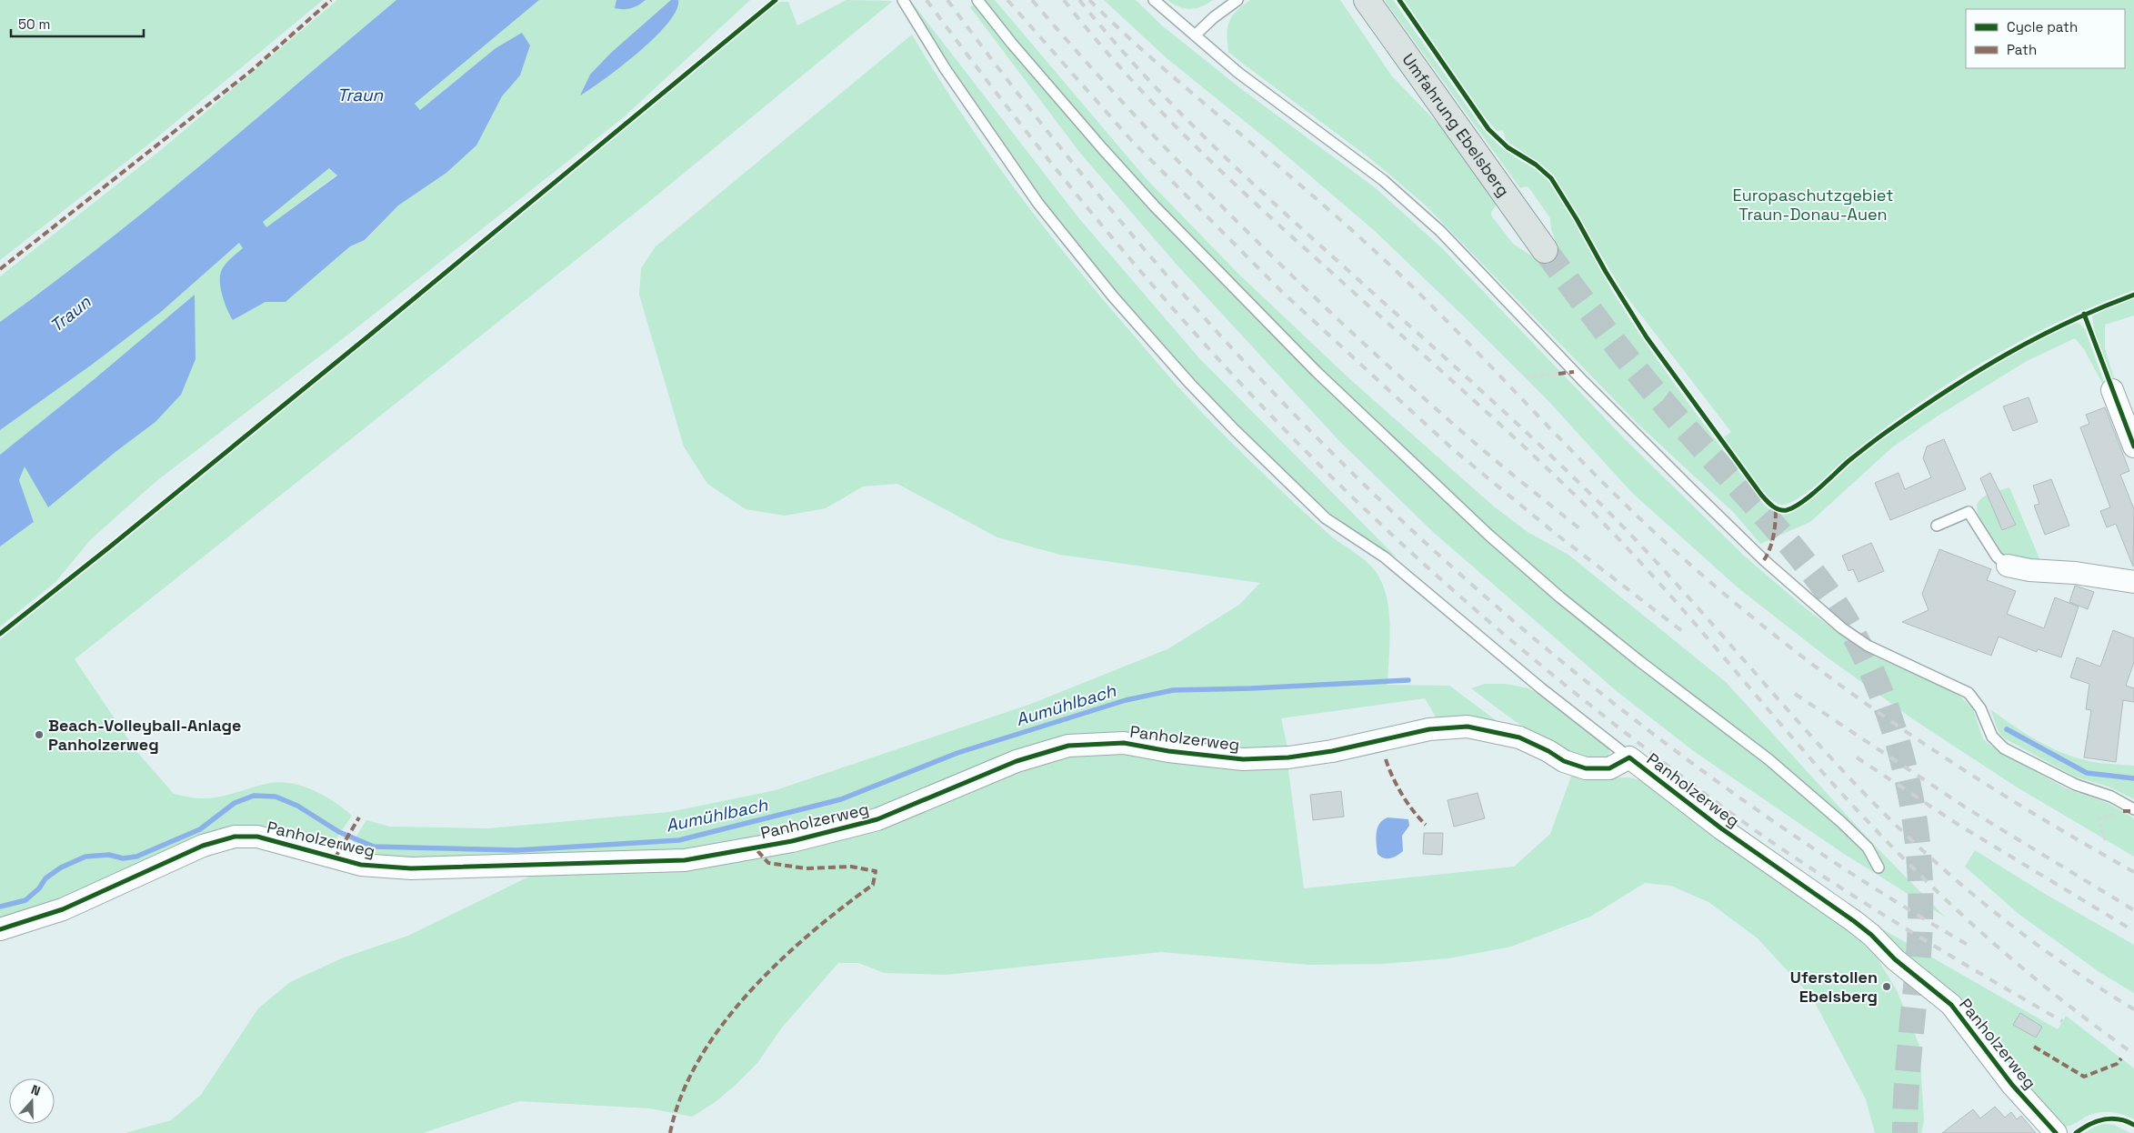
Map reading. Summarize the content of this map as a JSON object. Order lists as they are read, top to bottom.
{
  "streets": {
    "main road": ["Umfahrung Ebelsberg"],
    "street": ["Panholzerweg"]
  },
  "water": ["Traun", "Aumühlbach"],
  "parks": ["Europaschutzgebiet Traun-Donau-Auen"],
  "places": ["Beach-Volleyball-Anlage Panholzerweg", "Uferstollen Ebelsberg"],
  "legend": ["Cycle path", "Path"],
  "scale_bar": "50 m",
  "north": "top"
}
